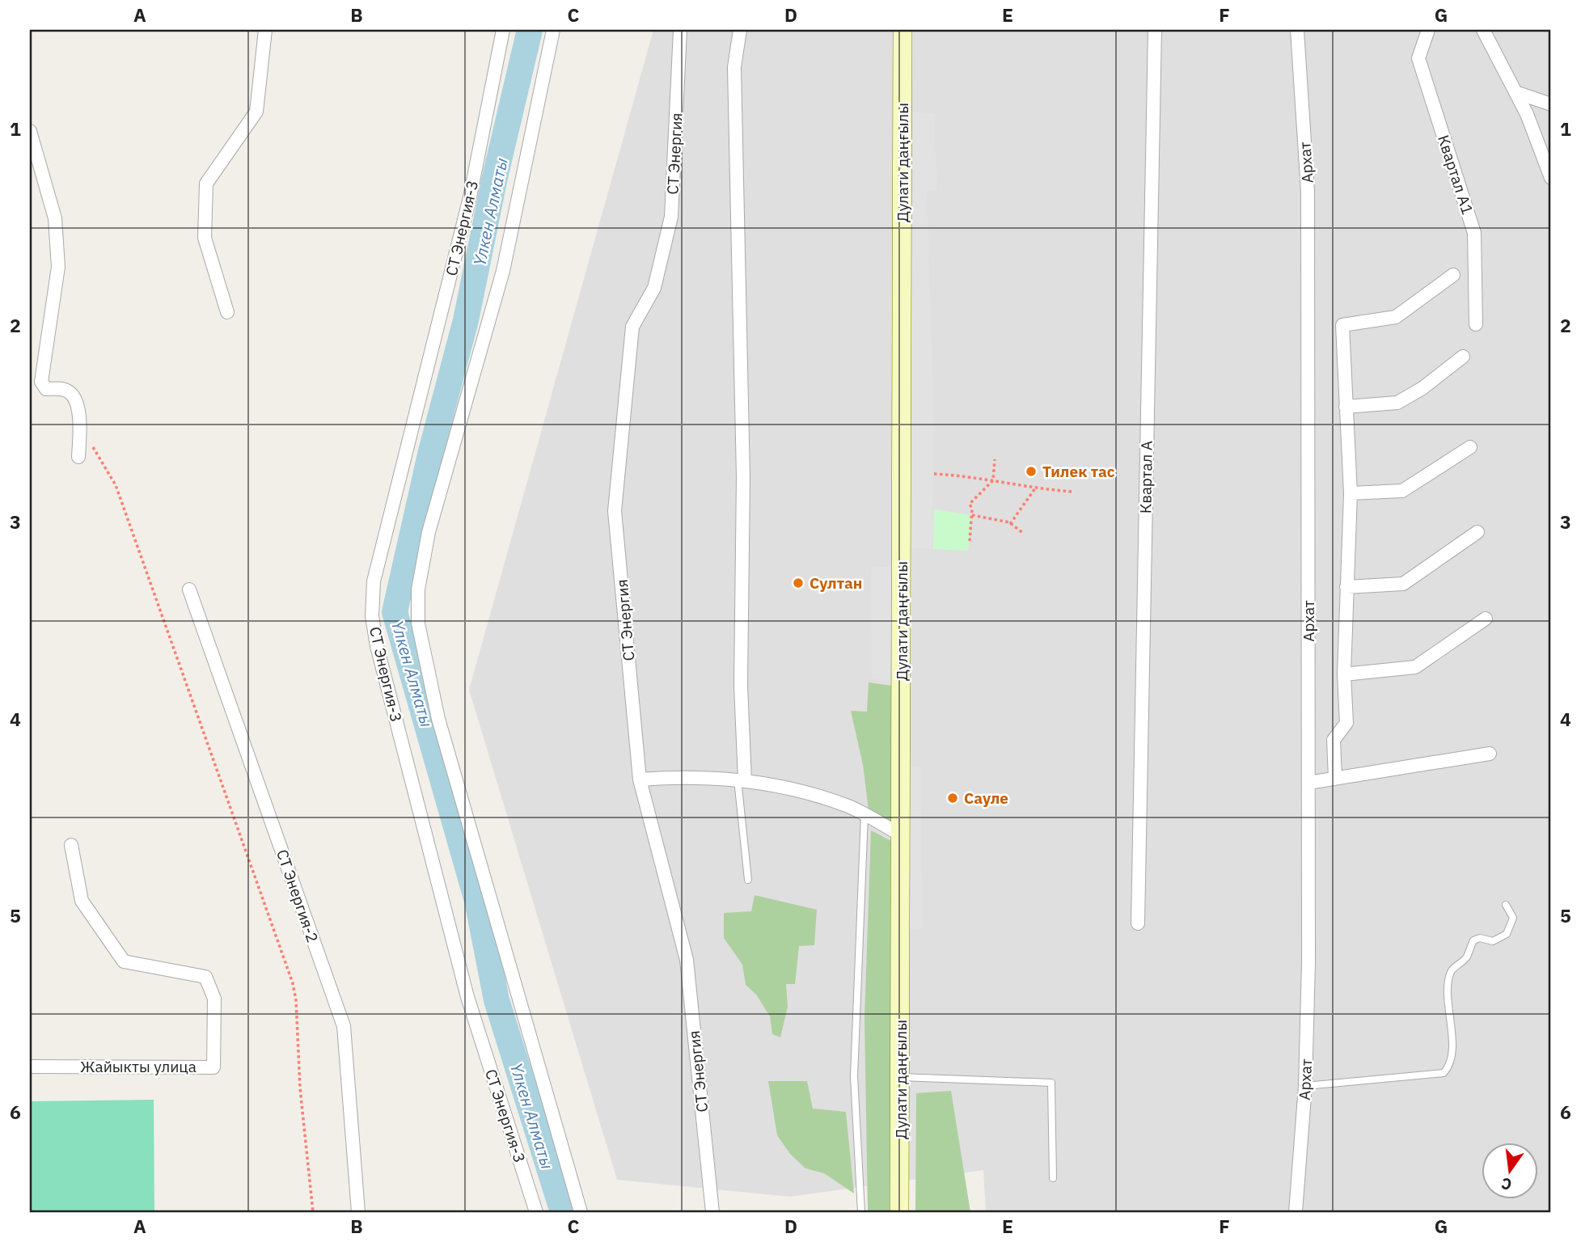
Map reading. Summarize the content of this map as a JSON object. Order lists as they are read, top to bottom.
{
  "streets": {
    "main road": ["Дулати даңғылы"],
    "street": [
      "СТ Энергия",
      "Архат",
      "Квартал А1",
      "СТ Энергия-3",
      "Квартал А",
      "СТ Энергия-2",
      "Жайыкты улица"
    ]
  },
  "water": ["Үлкен Алматы"],
  "places": ["Тилек тас", "Султан", "Сауле"],
  "north": "bottom",
  "grid": {
    "columns": [
      "A",
      "B",
      "C",
      "D",
      "E",
      "F",
      "G"
    ],
    "rows": [
      "1",
      "2",
      "3",
      "4",
      "5",
      "6"
    ]
  }
}
